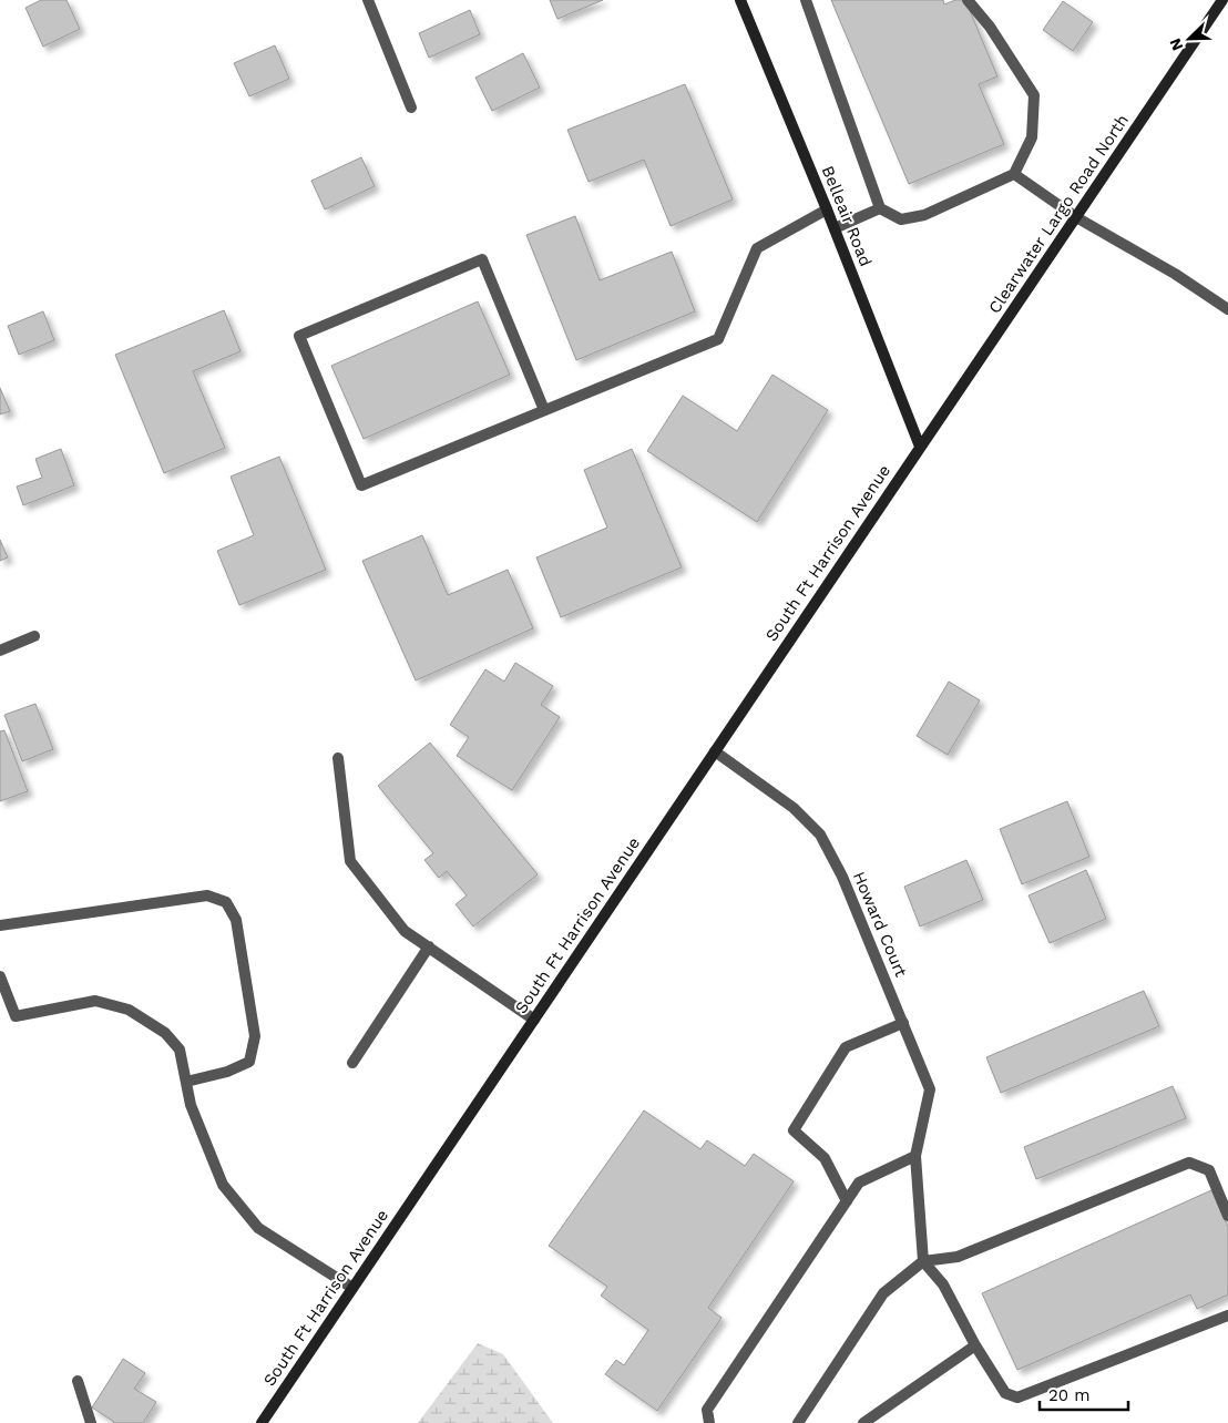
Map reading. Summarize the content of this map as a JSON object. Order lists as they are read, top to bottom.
{
  "streets": {
    "main road": ["Clearwater Largo Road North", "Belleair Road", "South Ft Harrison Avenue"],
    "street": ["Howard Court"]
  },
  "crossings": [
    ["Clearwater Largo Road North", "Belleair Road"],
    ["Clearwater Largo Road North", "South Ft Harrison Avenue"],
    ["Belleair Road", "South Ft Harrison Avenue"],
    ["South Ft Harrison Avenue", "Howard Court"]
  ],
  "scale_bar": "20 m",
  "north": "bottom left"
}
